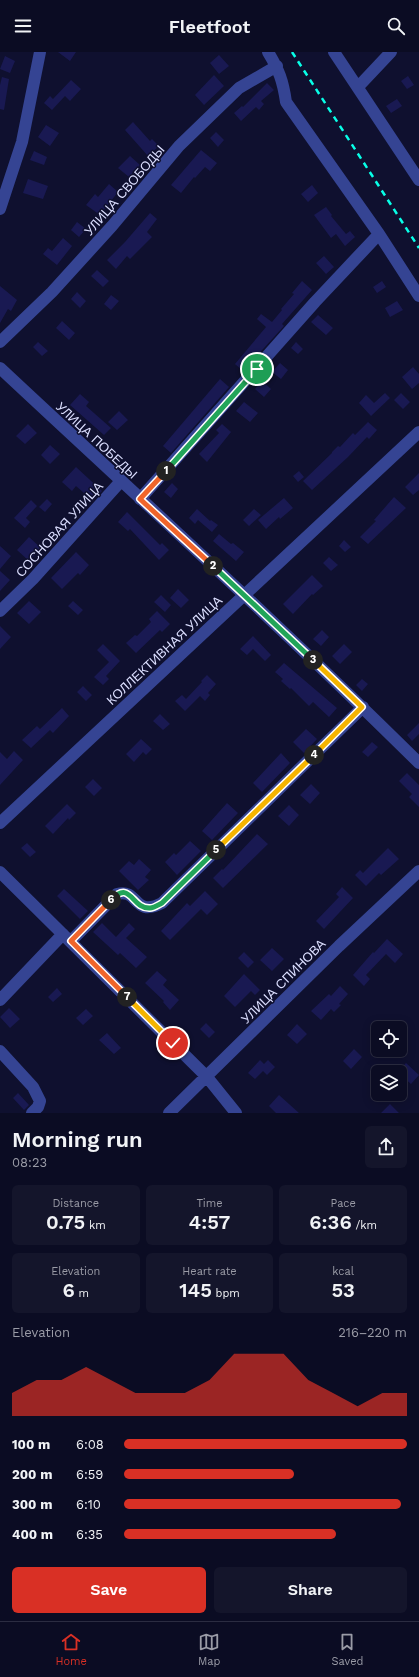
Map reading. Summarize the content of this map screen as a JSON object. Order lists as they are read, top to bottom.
{
  "streets": {
    "street": [
      "УЛИЦА СВОБОДЫ",
      "УЛИЦА ПОБЕДЫ",
      "СОСНОВАЯ УЛИЦА",
      "КОЛЛЕКТИВНАЯ УЛИЦА",
      "УЛИЦА СПИНОВА"
    ]
  },
  "crossings": [
    ["УЛИЦА ПОБЕДЫ", "СОСНОВАЯ УЛИЦА"],
    ["УЛИЦА ПОБЕДЫ", "КОЛЛЕКТИВНАЯ УЛИЦА"]
  ],
  "page": {
    "header": "Fleetfoot",
    "pins": [
      "1",
      "2",
      "3",
      "4",
      "5",
      "6",
      "7"
    ],
    "heading": ["Morning run", "08:23"],
    "stats": [
      ["Distance", "0.75 km"],
      ["Time", "4:57"],
      ["Pace", "6:36 /km"],
      ["Elevation", "6 m"],
      ["Heart rate", "145 bpm"],
      ["kcal", "53"]
    ],
    "chart": ["Elevation", "216–220 m"],
    "list": [
      {
        "name": "100 m",
        "note": "6:08"
      },
      {
        "name": "200 m",
        "note": "6:59"
      },
      {
        "name": "300 m",
        "note": "6:10"
      },
      {
        "name": "400 m",
        "note": "6:35"
      }
    ],
    "buttons": ["Save", "Share"],
    "tabs": ["Home", "Map", "Saved"]
  }
}
